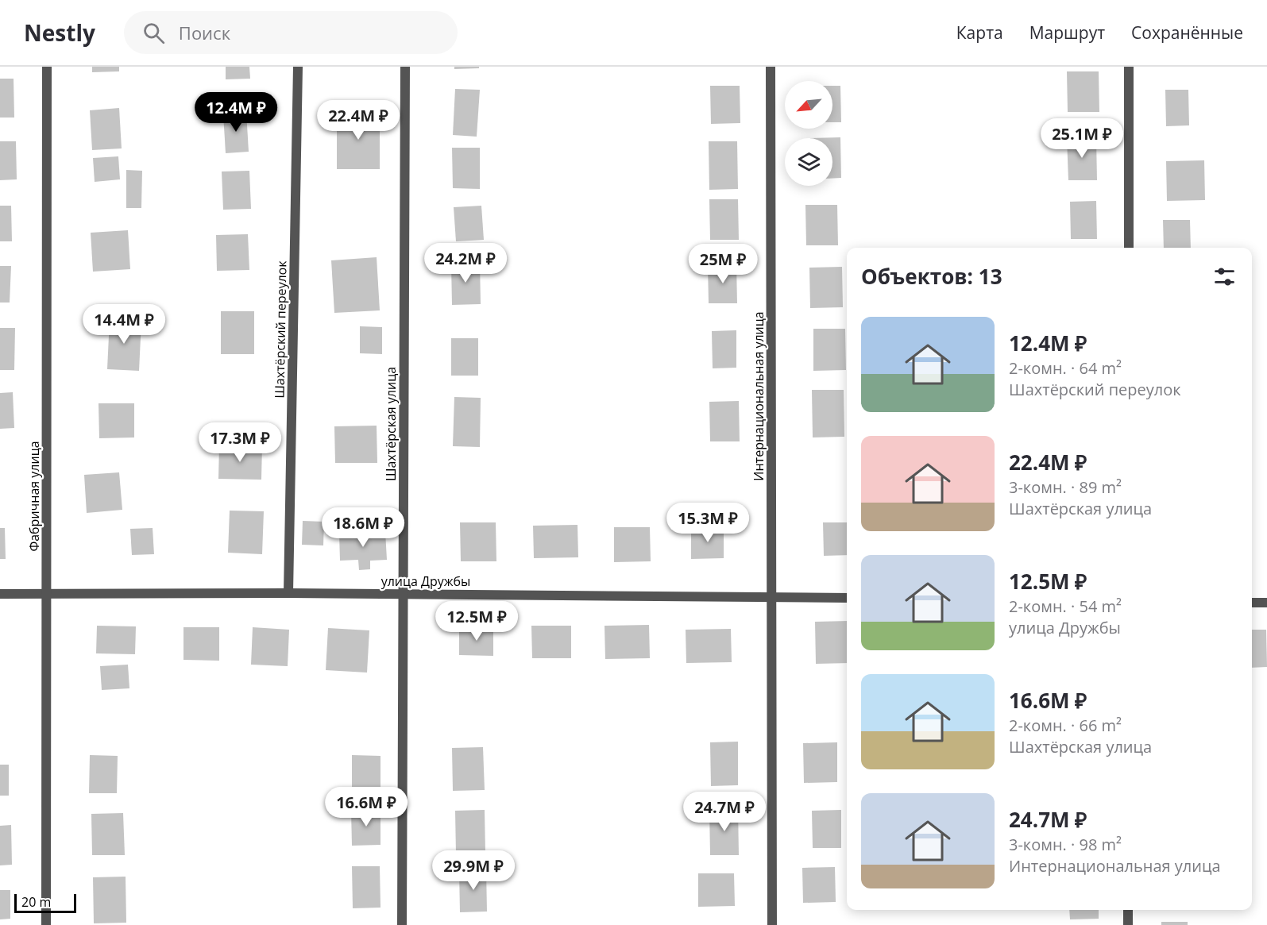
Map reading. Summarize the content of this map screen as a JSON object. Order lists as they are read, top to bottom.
{
  "streets": {
    "street": [
      "Шахтёрский переулок",
      "Интернациональная улица",
      "Шахтёрская улица",
      "Фабричная улица",
      "улица Дружбы"
    ]
  },
  "crossings": [
    ["Шахтёрский переулок", "улица Дружбы"],
    ["Интернациональная улица", "улица Дружбы"],
    ["Шахтёрская улица", "улица Дружбы"],
    ["Фабричная улица", "улица Дружбы"]
  ],
  "scale_bar": "20 m",
  "north": "bottom left",
  "page": {
    "header": "Nestly",
    "search": "Поиск",
    "nav": ["Карта", "Маршрут", "Сохранённые"],
    "price": [
      "12.4M ₽",
      "22.4M ₽",
      "25.1M ₽",
      "24.2M ₽",
      "25M ₽",
      "14.4M ₽",
      "17.3M ₽",
      "15.3M ₽",
      "18.6M ₽",
      "12.5M ₽",
      "16.6M ₽",
      "24.7M ₽",
      "29.9M ₽"
    ],
    "heading": "Объектов: 13",
    "list": [
      {
        "name": "12.4M ₽",
        "note": "2-комн. · 64 m² · Шахтёрский переулок"
      },
      {
        "name": "22.4M ₽",
        "note": "3-комн. · 89 m² · Шахтёрская улица"
      },
      {
        "name": "12.5M ₽",
        "note": "2-комн. · 54 m² · улица Дружбы"
      },
      {
        "name": "16.6M ₽",
        "note": "2-комн. · 66 m² · Шахтёрская улица"
      },
      {
        "name": "24.7M ₽",
        "note": "3-комн. · 98 m² · Интернациональная улица"
      }
    ],
    "scale": "20 m"
  }
}
